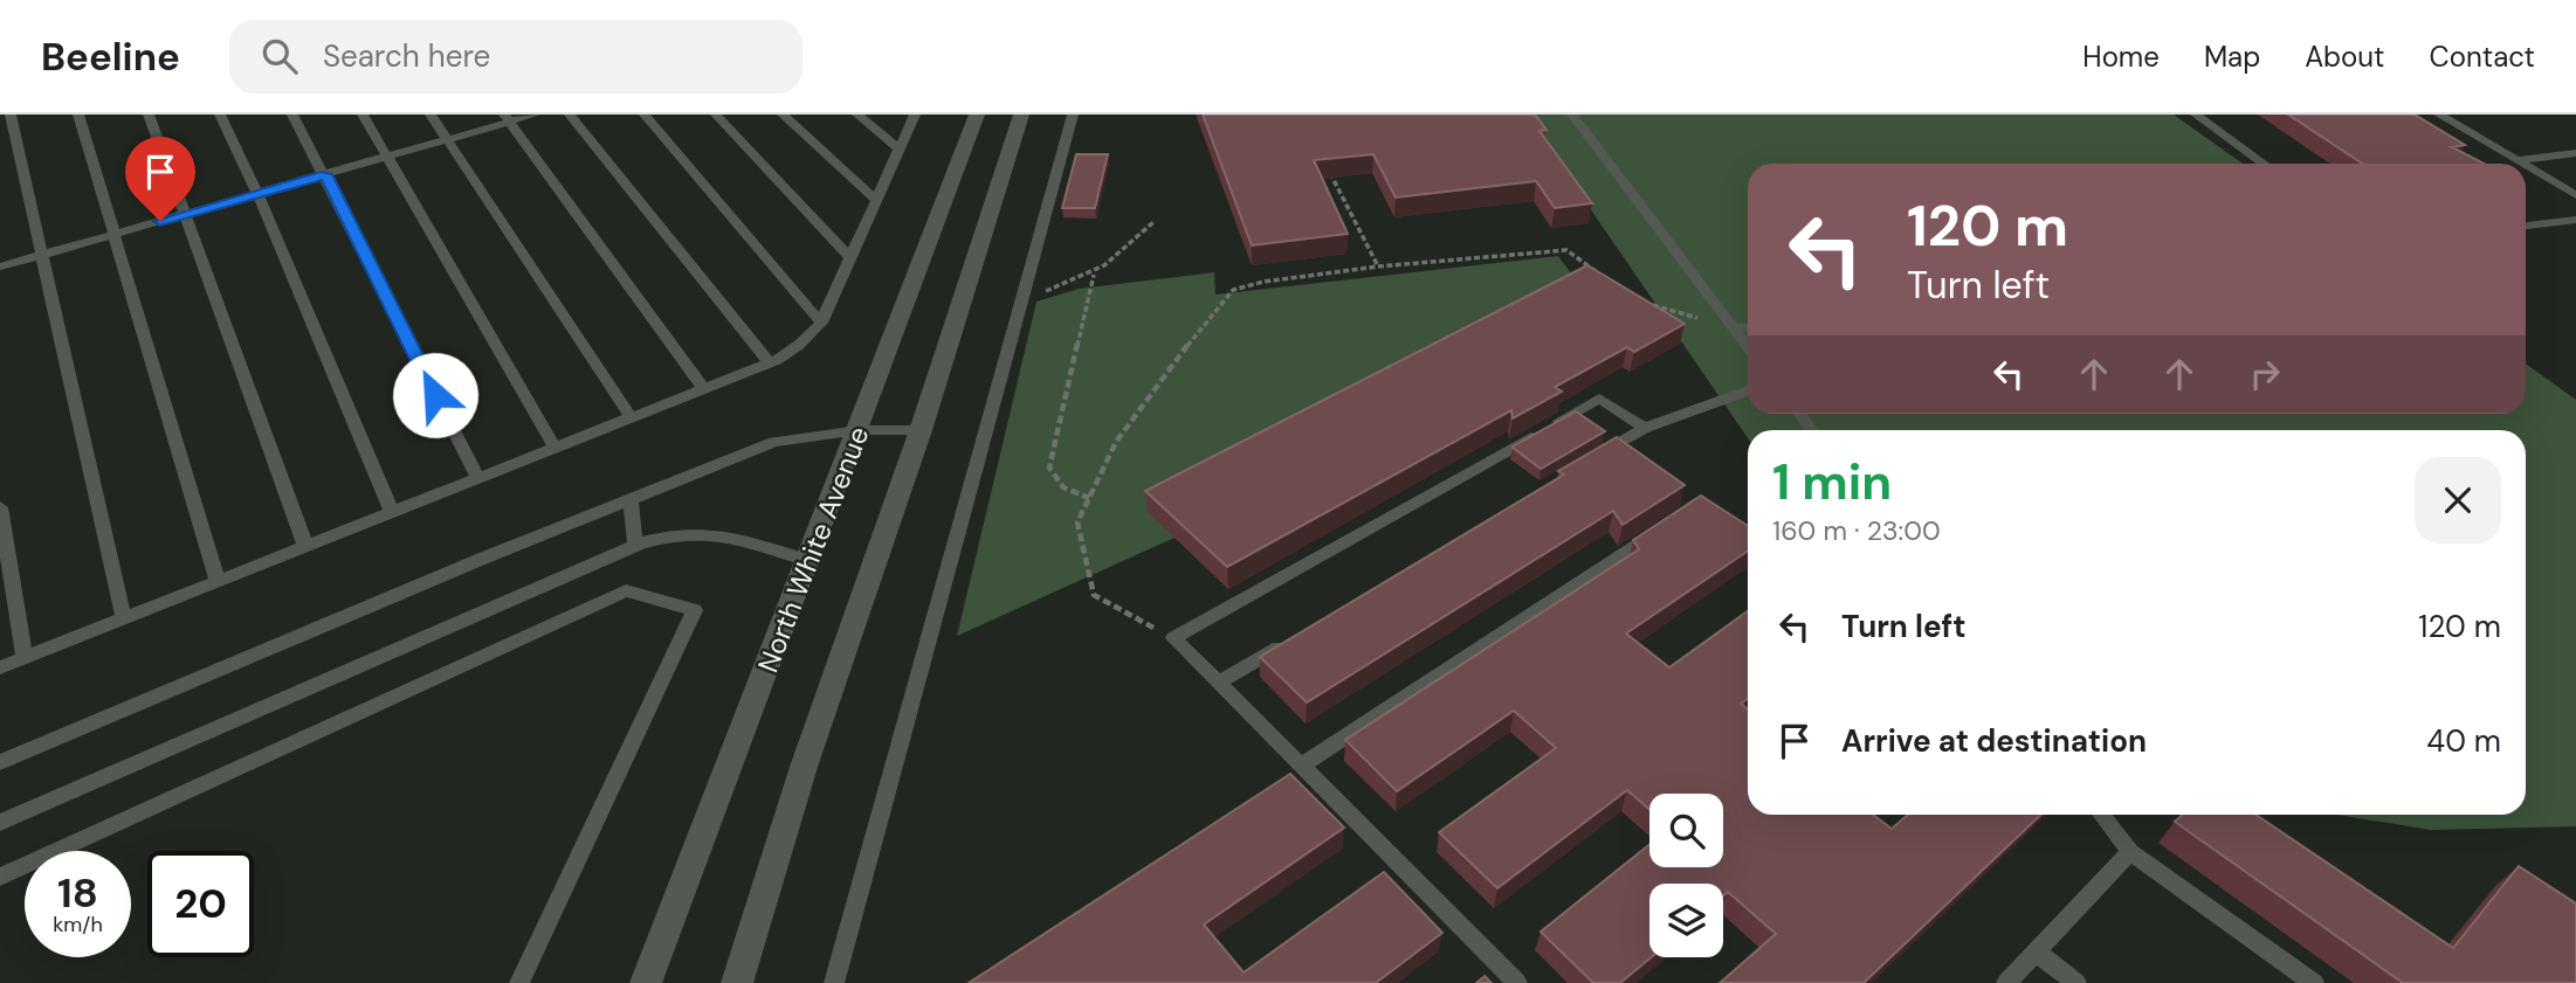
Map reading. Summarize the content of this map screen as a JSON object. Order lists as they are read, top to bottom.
{
  "streets": {
    "main road": ["North White Avenue"]
  },
  "page": {
    "header": "Beeline",
    "search": "Search here",
    "nav": [
      "Home",
      "Map",
      "About",
      "Contact"
    ],
    "turn": ["120 m", "Turn left"],
    "heading": ["1 min", "160 m · 23:00"],
    "list": [
      {
        "name": "Turn left",
        "value": "120 m"
      },
      {
        "name": "Arrive at destination",
        "value": "40 m"
      }
    ],
    "speed": "18 km/h",
    "limit": "20"
  }
}
